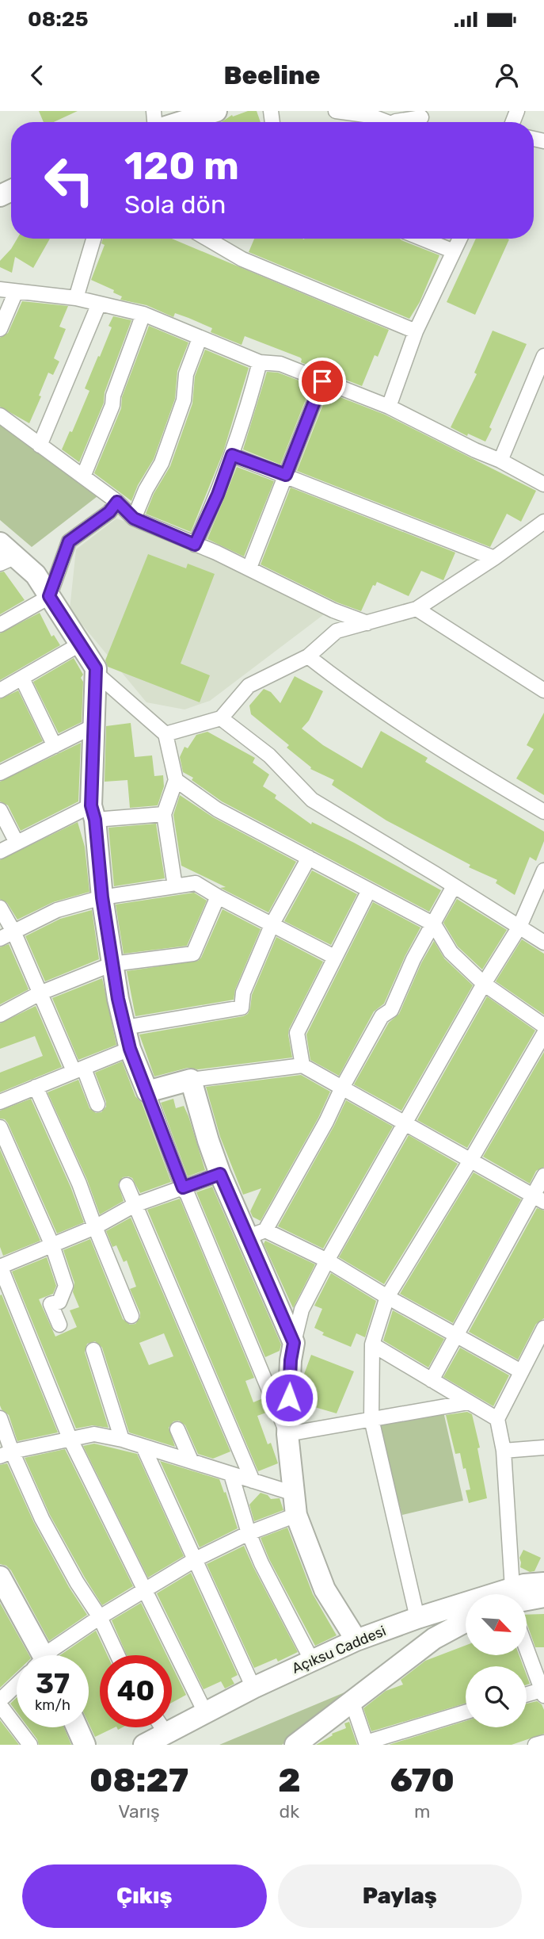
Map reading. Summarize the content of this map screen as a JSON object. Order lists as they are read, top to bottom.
{
  "streets": {
    "street": ["Açıksu Caddesi"]
  },
  "north": "bottom right",
  "page": {
    "status": "08:25",
    "header": "Beeline",
    "turn": ["120 m", "Sola dön"],
    "speed": "37 km/h",
    "limit": "40",
    "eta": [
      "08:27",
      "Varış",
      "2",
      "dk",
      "670",
      "m"
    ],
    "buttons": ["Çıkış", "Paylaş"]
  }
}
